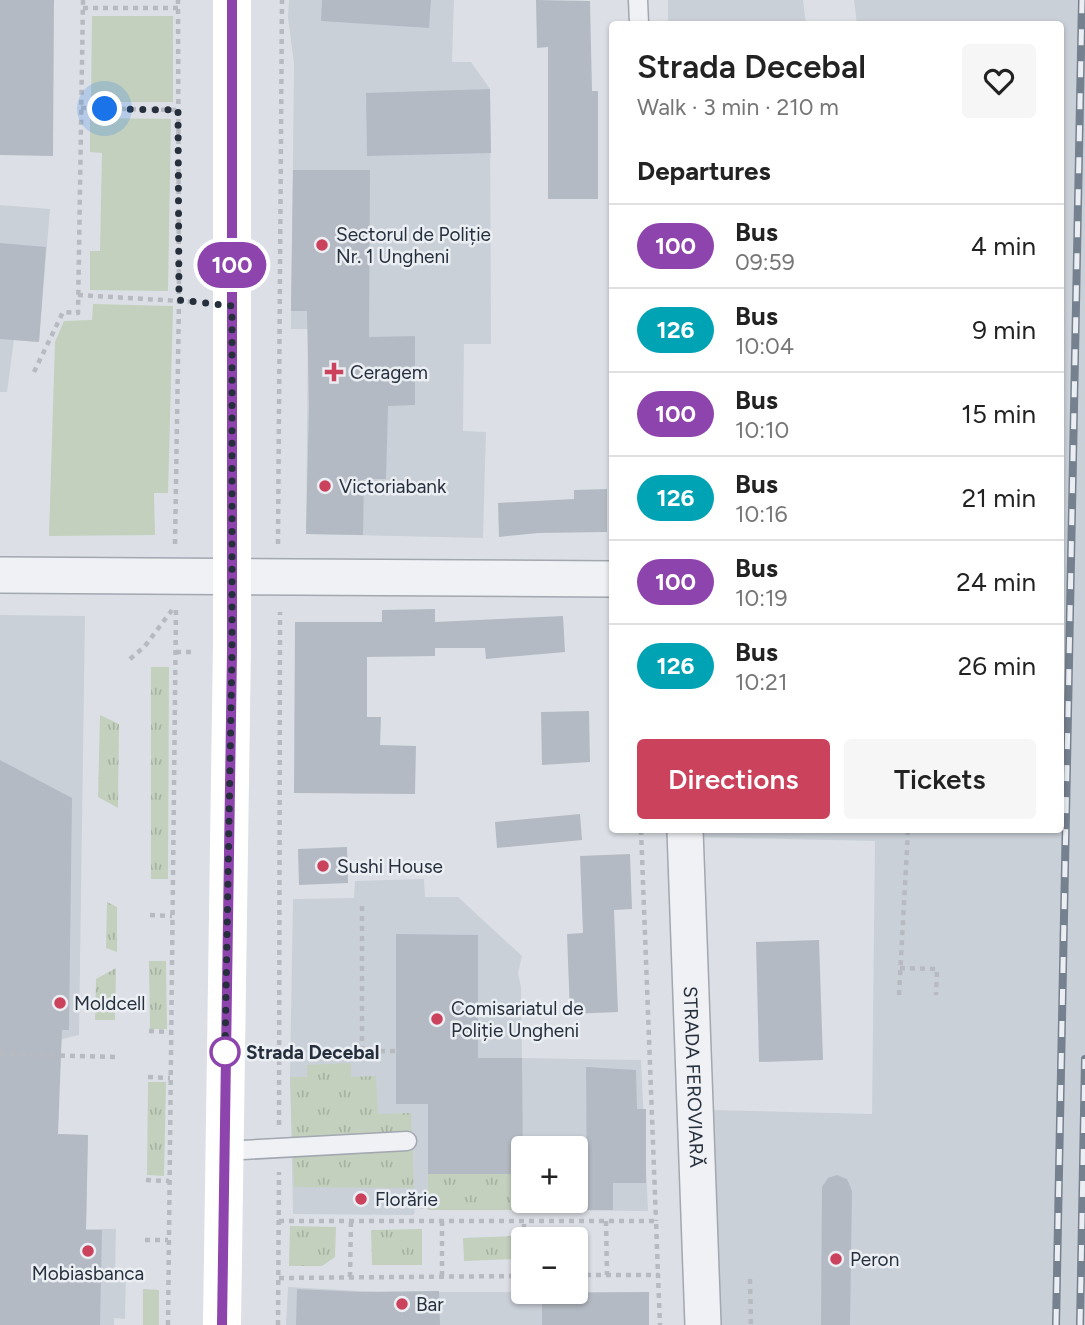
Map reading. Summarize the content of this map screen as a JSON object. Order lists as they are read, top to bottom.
{
  "streets": {
    "street": ["STRADA FEROVIARĂ"]
  },
  "places": {
    "other": [
      "Sectorul de Poliție Nr. 1 Ungheni",
      "Victoriabank",
      "Sushi House",
      "Moldcell",
      "Comisariatul de Poliție Ungheni",
      "Strada Decebal",
      "Florărie",
      "Mobiasbanca",
      "Peron",
      "Bar"
    ],
    "health": ["Ceragem"]
  },
  "lines": ["bus line 100"],
  "page": {
    "on_map": "100",
    "heading": [
      ["Strada Decebal", "Walk · 3 min · 210 m"],
      "Departures"
    ],
    "list": [
      {
        "mark": "100",
        "name": "Bus",
        "note": "09:59",
        "value": "4 min"
      },
      {
        "mark": "126",
        "name": "Bus",
        "note": "10:04",
        "value": "9 min"
      },
      {
        "mark": "100",
        "name": "Bus",
        "note": "10:10",
        "value": "15 min"
      },
      {
        "mark": "126",
        "name": "Bus",
        "note": "10:16",
        "value": "21 min"
      },
      {
        "mark": "100",
        "name": "Bus",
        "note": "10:19",
        "value": "24 min"
      },
      {
        "mark": "126",
        "name": "Bus",
        "note": "10:21",
        "value": "26 min"
      }
    ],
    "buttons": ["Directions", "Tickets"],
    "map_buttons": ["+", "−"]
  }
}
